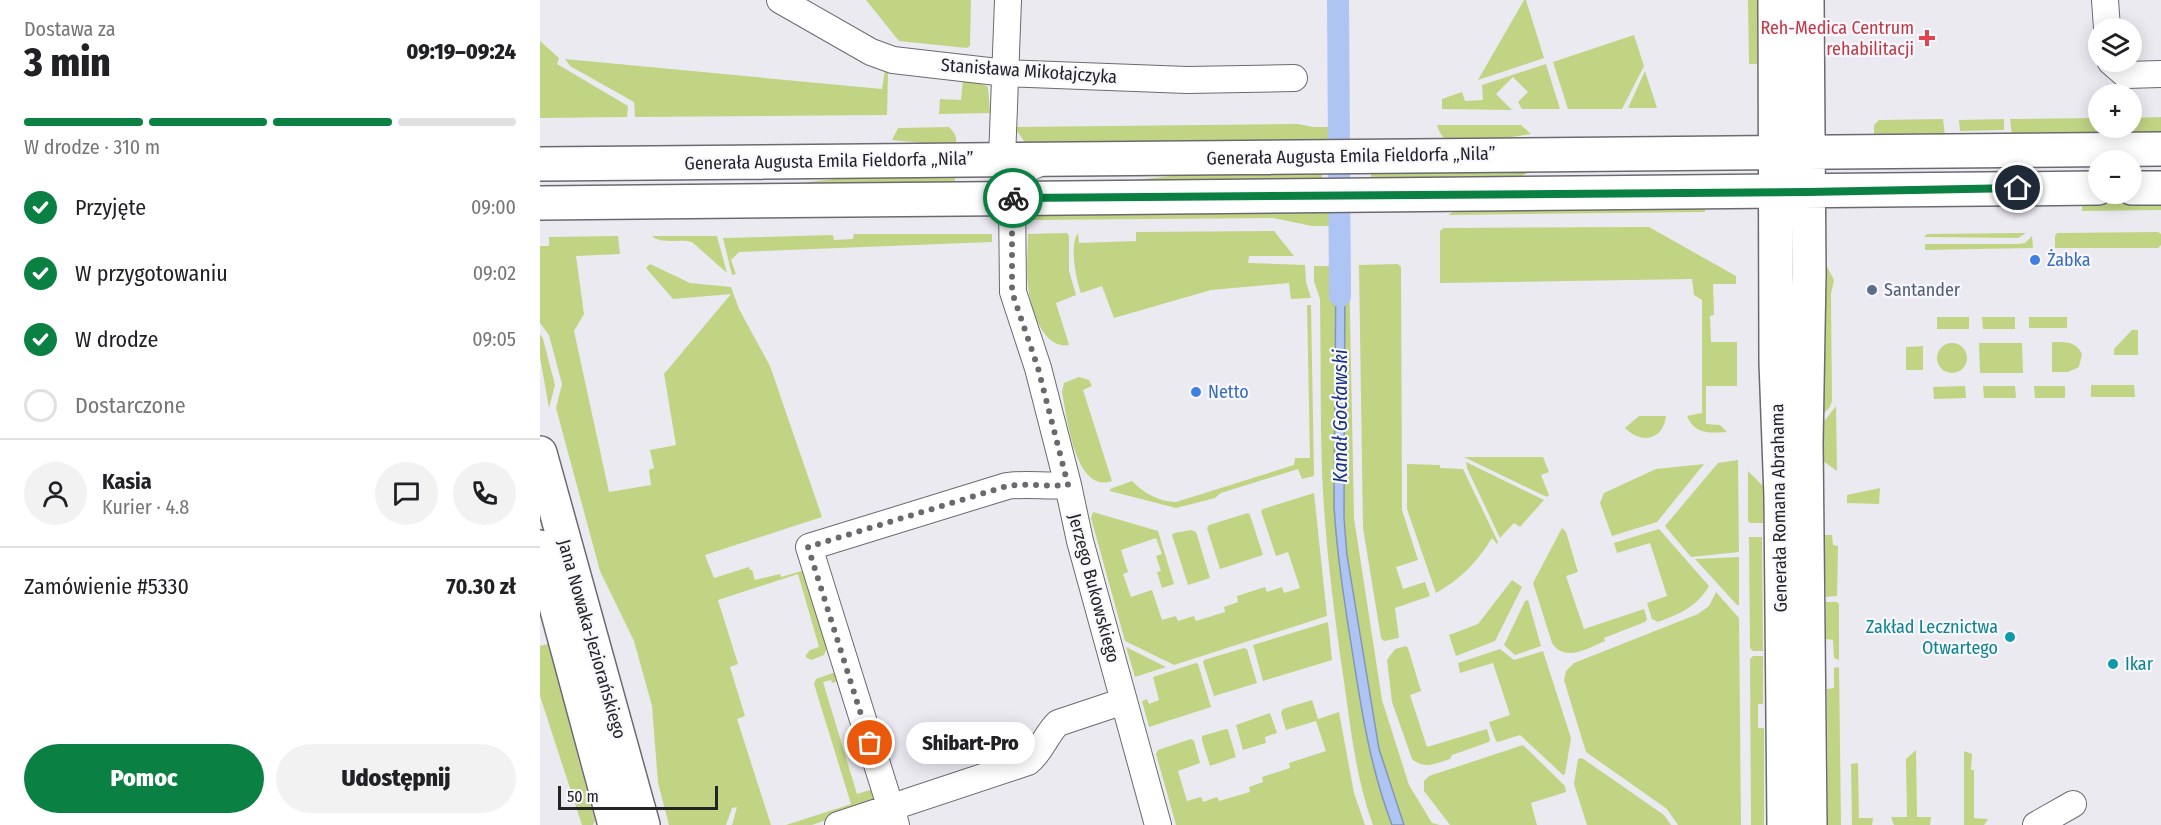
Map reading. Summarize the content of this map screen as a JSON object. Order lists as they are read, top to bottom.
{
  "streets": {
    "street": [
      "Stanisława Mikołajczyka",
      "Generała Augusta Emila Fieldorfa „Nila”",
      "Generała Romana Abrahama",
      "Jerzego Bukowskiego",
      "Jana Nowaka-Jeziorańskiego"
    ]
  },
  "crossings": [
    ["Generała Augusta Emila Fieldorfa „Nila”", "Generała Romana Abrahama"],
    ["Generała Augusta Emila Fieldorfa „Nila”", "Jerzego Bukowskiego"]
  ],
  "water": ["Kanał Gocławski"],
  "places": {
    "health": ["Reh-Medica Centrum rehabilitacji"],
    "other": [
      "Żabka",
      "Santander",
      "Netto",
      "Zakład Lecznictwa Otwartego",
      "Ikar",
      "Shibart-Pro"
    ]
  },
  "scale_bar": "50 m",
  "page": {
    "heading": ["3 min", "Dostawa za", "09:19–09:24"],
    "panel": [
      "Kasia",
      "Kurier · 4.8",
      "Zamówienie #5330",
      "70.30 zł"
    ],
    "map_buttons": ["+", "−"],
    "bar": "W drodze · 310 m",
    "list": [
      ["Przyjęte", "09:00"],
      ["W przygotowaniu", "09:02"],
      ["W drodze", "09:05"],
      "Dostarczone"
    ],
    "bubble": "Shibart-Pro",
    "buttons": ["Pomoc", "Udostępnij"],
    "scale": "50 m"
  }
}
